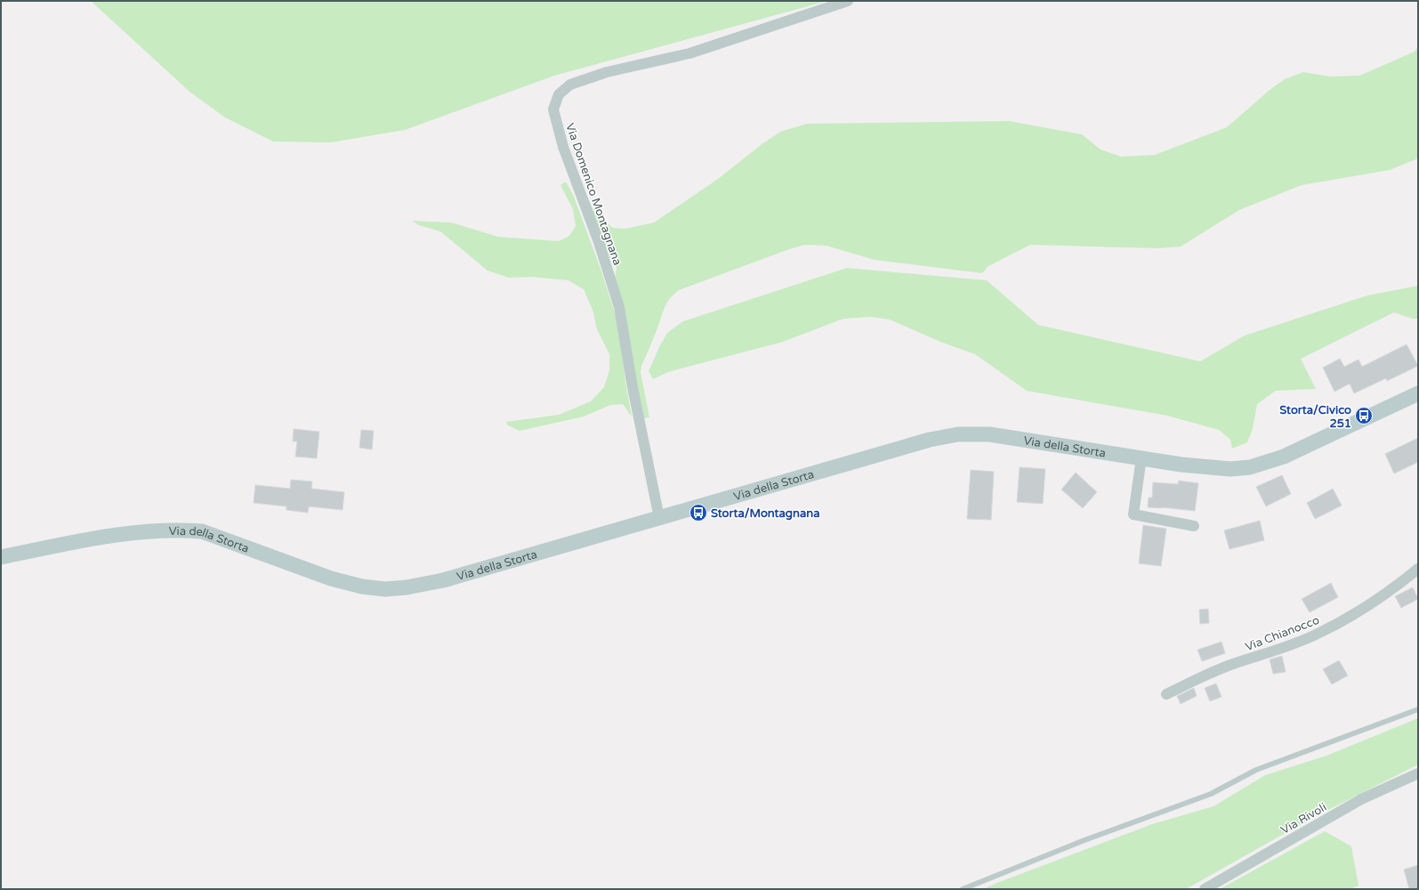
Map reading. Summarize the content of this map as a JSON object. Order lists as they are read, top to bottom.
{
  "streets": {
    "main road": ["Via della Storta"],
    "street": ["Via Domenico Montagnana", "Via Chianocco", "Via Rivoli"]
  },
  "crossings": [
    ["Via Domenico Montagnana", "Via della Storta"]
  ],
  "places": {
    "bus stop": ["Storta/Civico 251", "Storta/Montagnana"]
  }
}
